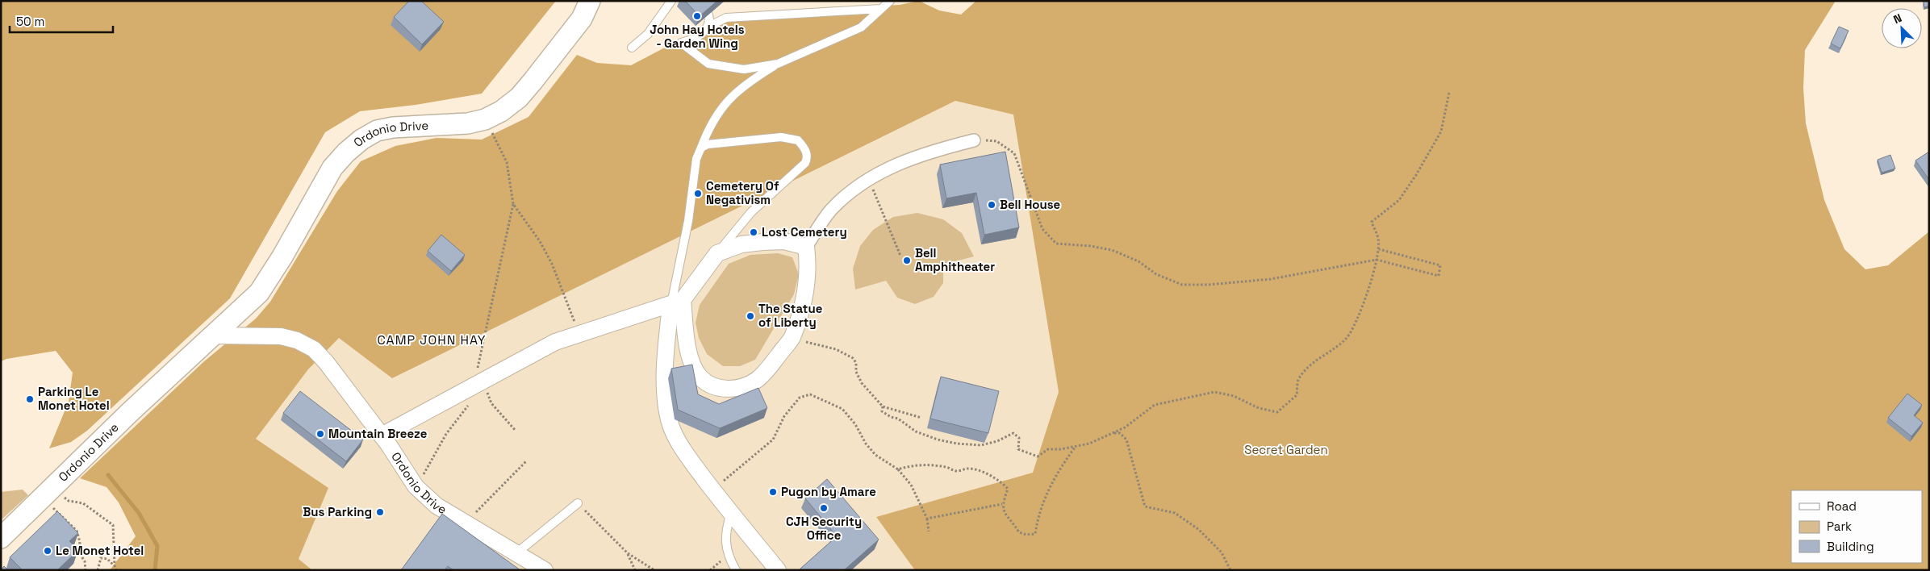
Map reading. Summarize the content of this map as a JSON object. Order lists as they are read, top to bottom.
{
  "streets": {
    "street": ["Ordonio Drive"]
  },
  "districts": ["CAMP JOHN HAY"],
  "parks": ["Secret Garden"],
  "places": [
    "John Hay Hotels - Garden Wing",
    "Cemetery Of Negativism",
    "Bell House",
    "Lost Cemetery",
    "Bell Amphitheater",
    "The Statue of Liberty",
    "Parking Le Monet Hotel",
    "Mountain Breeze",
    "Pugon by Amare",
    "CJH Security Office",
    "Bus Parking",
    "Le Monet Hotel"
  ],
  "legend": ["Road", "Park", "Building"],
  "scale_bar": "50 m",
  "north": "top left"
}
